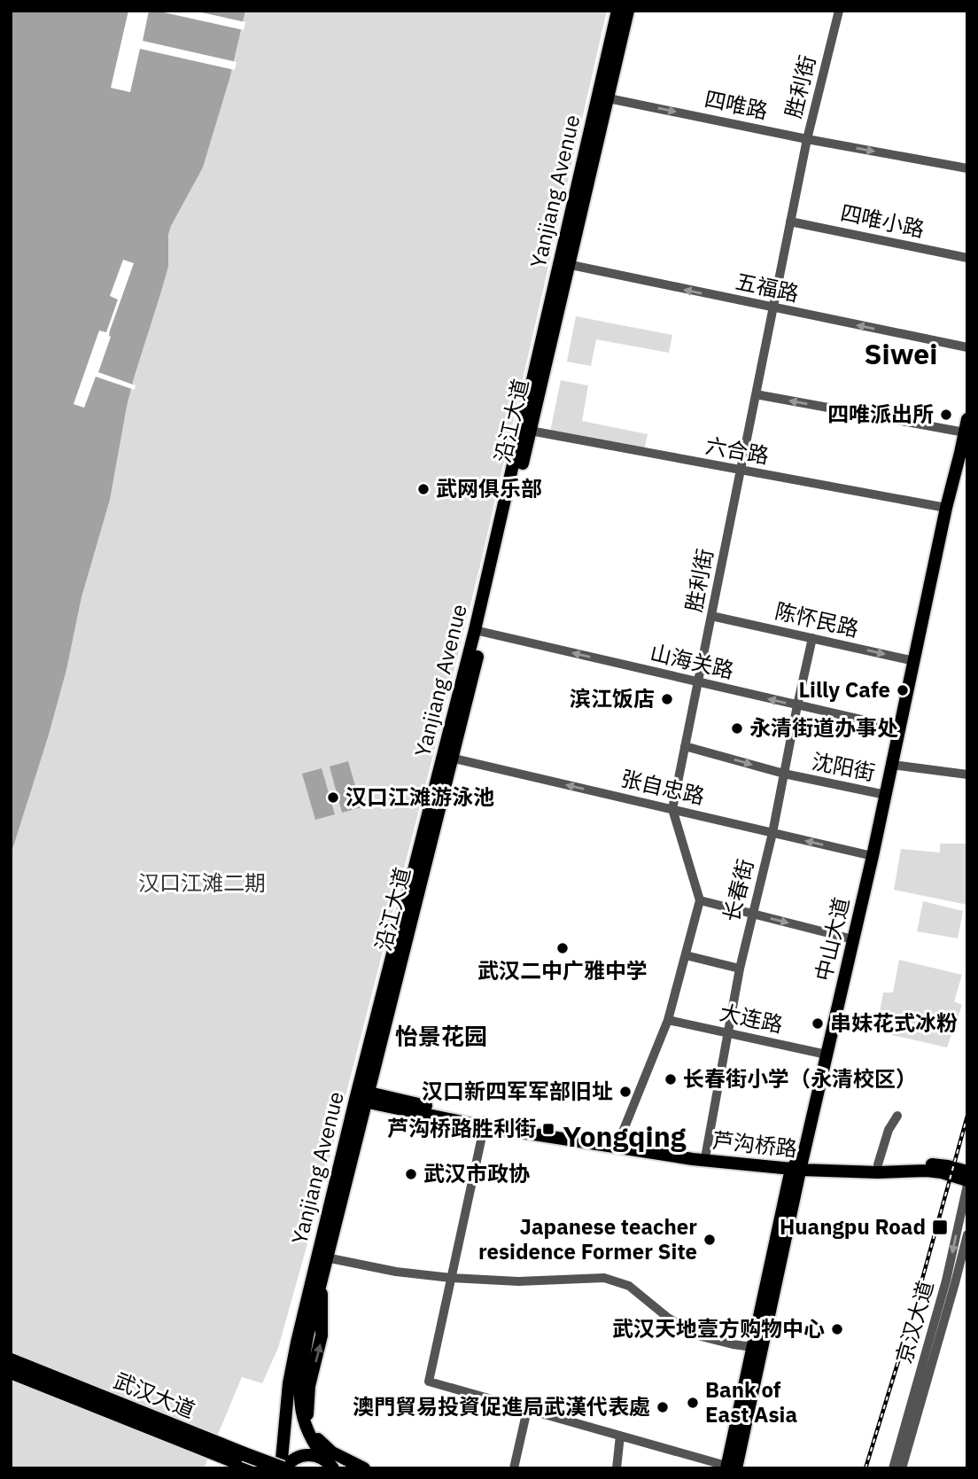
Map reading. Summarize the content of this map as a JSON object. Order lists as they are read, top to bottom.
{
  "streets": {
    "highway": ["武汉大道"],
    "main road": [
      "Yanjiang Avenue",
      "沿江大道",
      "中山大道",
      "芦沟桥路"
    ],
    "street": [
      "胜利街",
      "四唯路",
      "四唯小路",
      "五福路",
      "六合路",
      "陈怀民路",
      "山海关路",
      "沈阳街",
      "张自忠路",
      "长春街",
      "大连路",
      "京汉大道"
    ]
  },
  "crossings": [
    ["胜利街", "四唯路"],
    ["胜利街", "四唯小路"],
    ["胜利街", "五福路"],
    ["胜利街", "六合路"],
    ["胜利街", "陈怀民路"],
    ["胜利街", "山海关路"],
    ["胜利街", "沈阳街"],
    ["胜利街", "张自忠路"],
    ["四唯路", "沿江大道"],
    ["Yanjiang Avenue", "五福路"],
    ["Yanjiang Avenue", "沿江大道"],
    ["Yanjiang Avenue", "芦沟桥路"],
    ["Yanjiang Avenue", "武汉大道"],
    ["五福路", "沿江大道"],
    ["沿江大道", "六合路"],
    ["沿江大道", "山海关路"],
    ["沿江大道", "张自忠路"],
    ["沿江大道", "芦沟桥路"],
    ["六合路", "中山大道"],
    ["陈怀民路", "长春街"],
    ["陈怀民路", "中山大道"],
    ["山海关路", "长春街"],
    ["山海关路", "中山大道"],
    ["沈阳街", "长春街"],
    ["沈阳街", "中山大道"],
    ["张自忠路", "长春街"],
    ["张自忠路", "中山大道"],
    ["长春街", "大连路"],
    ["长春街", "芦沟桥路"],
    ["中山大道", "大连路"],
    ["中山大道", "芦沟桥路"],
    ["芦沟桥路", "京汉大道"]
  ],
  "one_way": [
    "四唯路",
    "五福路",
    "陈怀民路",
    "山海关路",
    "沈阳街",
    "张自忠路"
  ],
  "districts": ["Siwei", "怡景花园", "Yongqing"],
  "parks": ["汉口江滩二期"],
  "places": {
    "other": [
      "四唯派出所",
      "武网俱乐部",
      "Lilly Cafe",
      "滨江饭店",
      "永清街道办事处",
      "汉口江滩游泳池",
      "武汉二中广雅中学",
      "串妹花式冰粉",
      "长春街小学（永清校区）",
      "汉口新四军军部旧址",
      "武汉市政协",
      "Japanese teacher residence Former Site",
      "武汉天地壹方购物中心",
      "Bank of East Asia",
      "澳門貿易投資促進局武漢代表處"
    ],
    "transit": ["芦沟桥路胜利街", "Huangpu Road"]
  }
}
